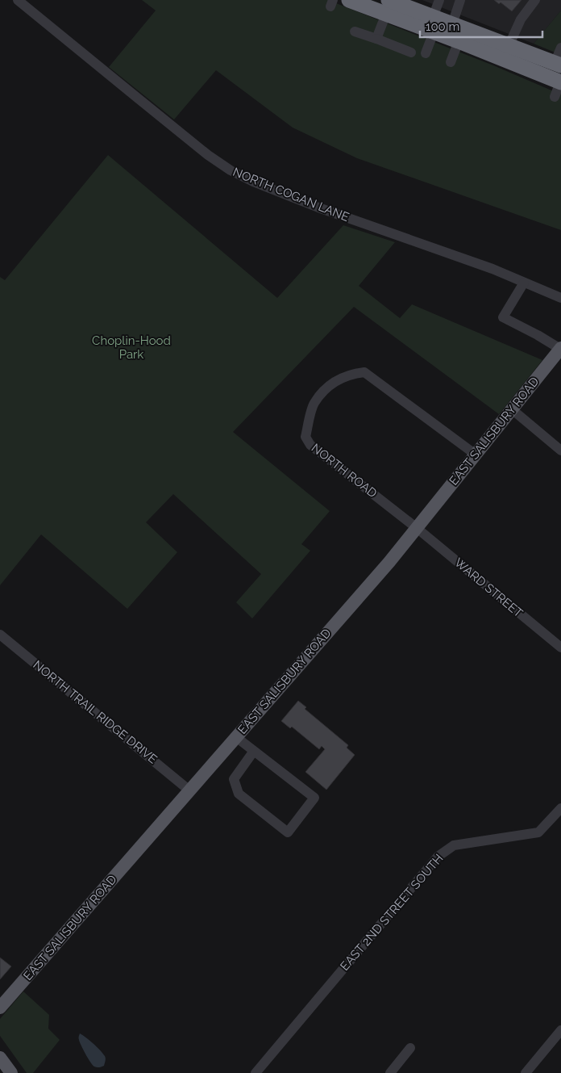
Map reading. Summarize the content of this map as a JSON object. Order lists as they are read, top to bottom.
{
  "streets": {
    "main road": ["EAST SALISBURY ROAD"],
    "street": [
      "NORTH COGAN LANE",
      "NORTH ROAD",
      "WARD STREET",
      "NORTH TRAIL RIDGE DRIVE",
      "EAST 2ND STREET SOUTH"
    ]
  },
  "crossings": [
    ["EAST SALISBURY ROAD", "NORTH ROAD"],
    ["EAST SALISBURY ROAD", "WARD STREET"],
    ["EAST SALISBURY ROAD", "NORTH TRAIL RIDGE DRIVE"],
    ["NORTH ROAD", "WARD STREET"]
  ],
  "parks": ["Choplin-Hood Park"],
  "scale_bar": "100 m"
}
